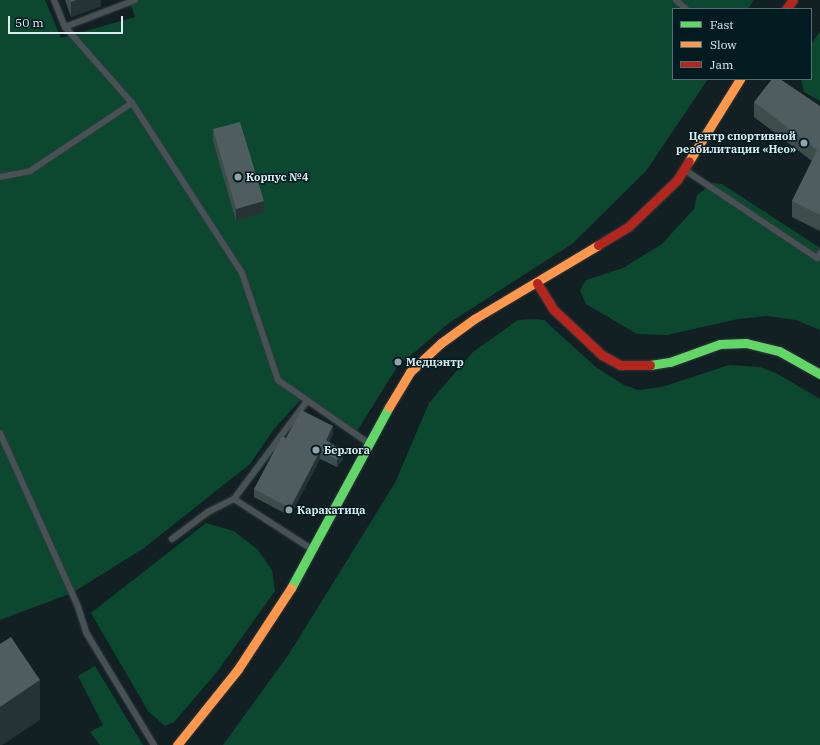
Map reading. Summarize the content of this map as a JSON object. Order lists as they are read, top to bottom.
{
  "places": [
    "Центр спортивной реабилитации «Нео»",
    "Корпус №4",
    "Медцэнтр",
    "Берлога",
    "Каракатица"
  ],
  "legend": ["Fast", "Slow", "Jam"],
  "scale_bar": "50 m"
}
